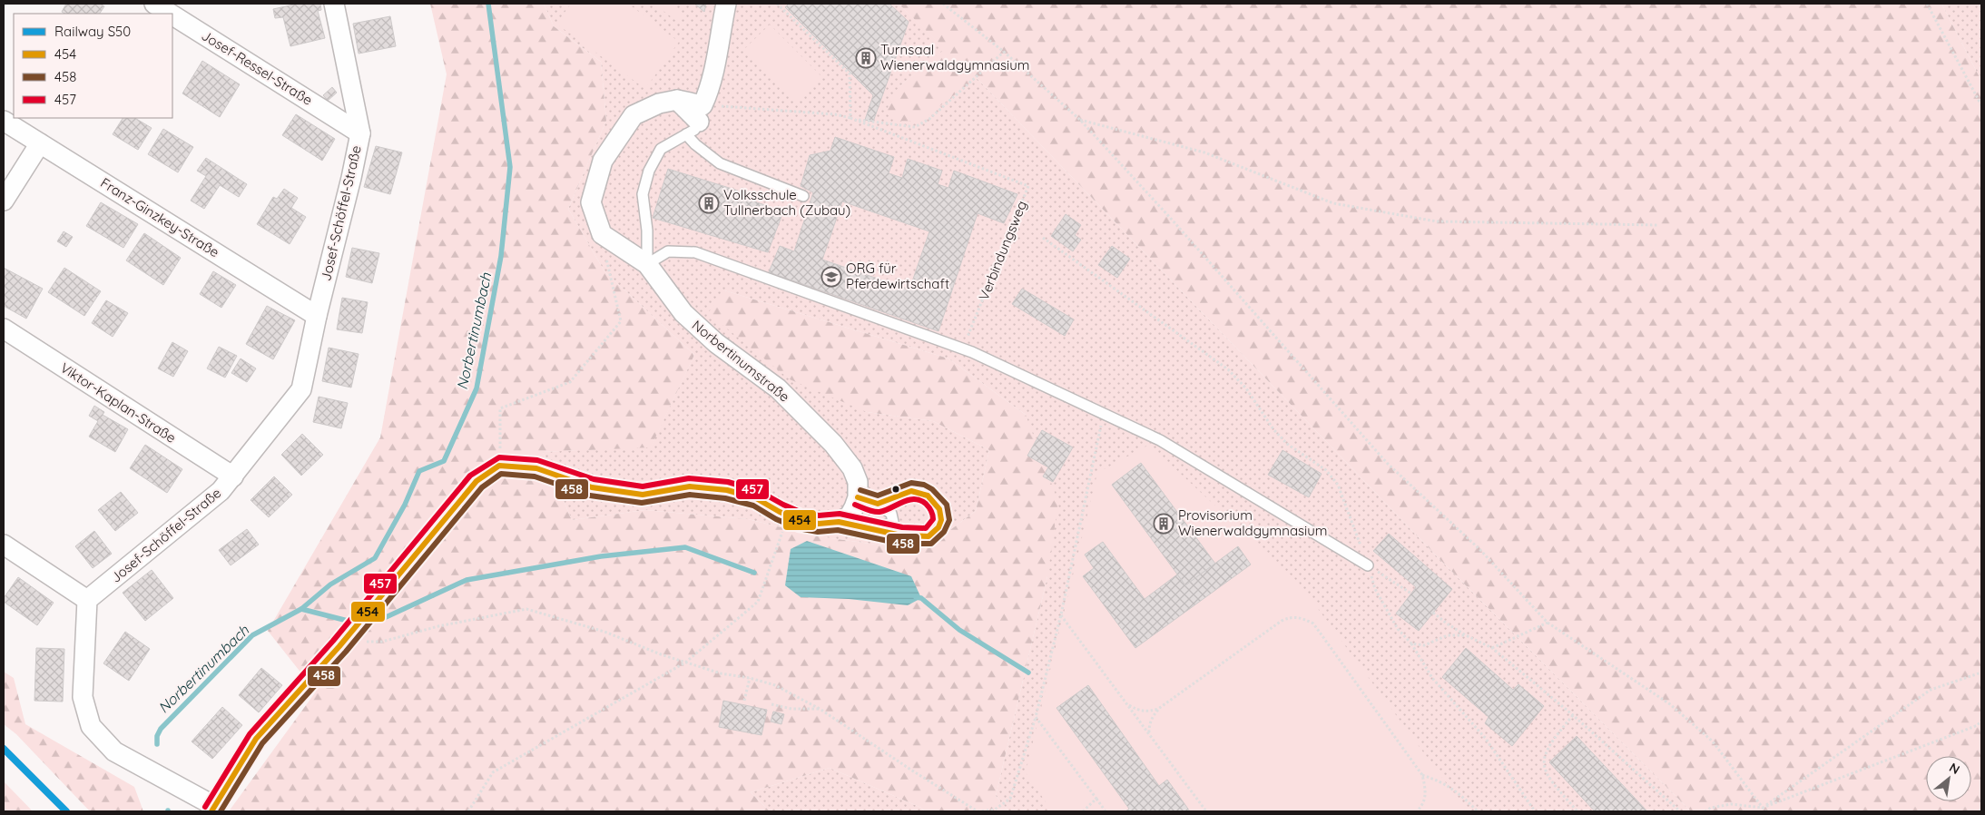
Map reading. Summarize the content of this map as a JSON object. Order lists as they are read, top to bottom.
{
  "streets": {
    "street": [
      "Josef-Ressel-Straße",
      "Josef-Schöffel-Straße",
      "Franz-Ginzkey-Straße",
      "Norbertinumstraße",
      "Viktor-Kaplan-Straße"
    ],
    "path": ["Verbindungsweg"]
  },
  "crossings": [
    ["Josef-Ressel-Straße", "Josef-Schöffel-Straße"],
    ["Josef-Schöffel-Straße", "Franz-Ginzkey-Straße"],
    ["Josef-Schöffel-Straße", "Viktor-Kaplan-Straße"]
  ],
  "water": ["Norbertinumbach"],
  "places": {
    "building": ["Turnsaal Wienerwaldgymnasium", "Volksschule Tullnerbach (Zubau)", "Provisorium Wienerwaldgymnasium"],
    "school or university": ["ORG für Pferdewirtschaft"]
  },
  "lines": [
    "transit line 457",
    "transit line 454",
    "transit line 458",
    "rail line S50"
  ],
  "legend": [
    "Railway S50",
    "454",
    "458",
    "457"
  ],
  "north": "top right"
}
